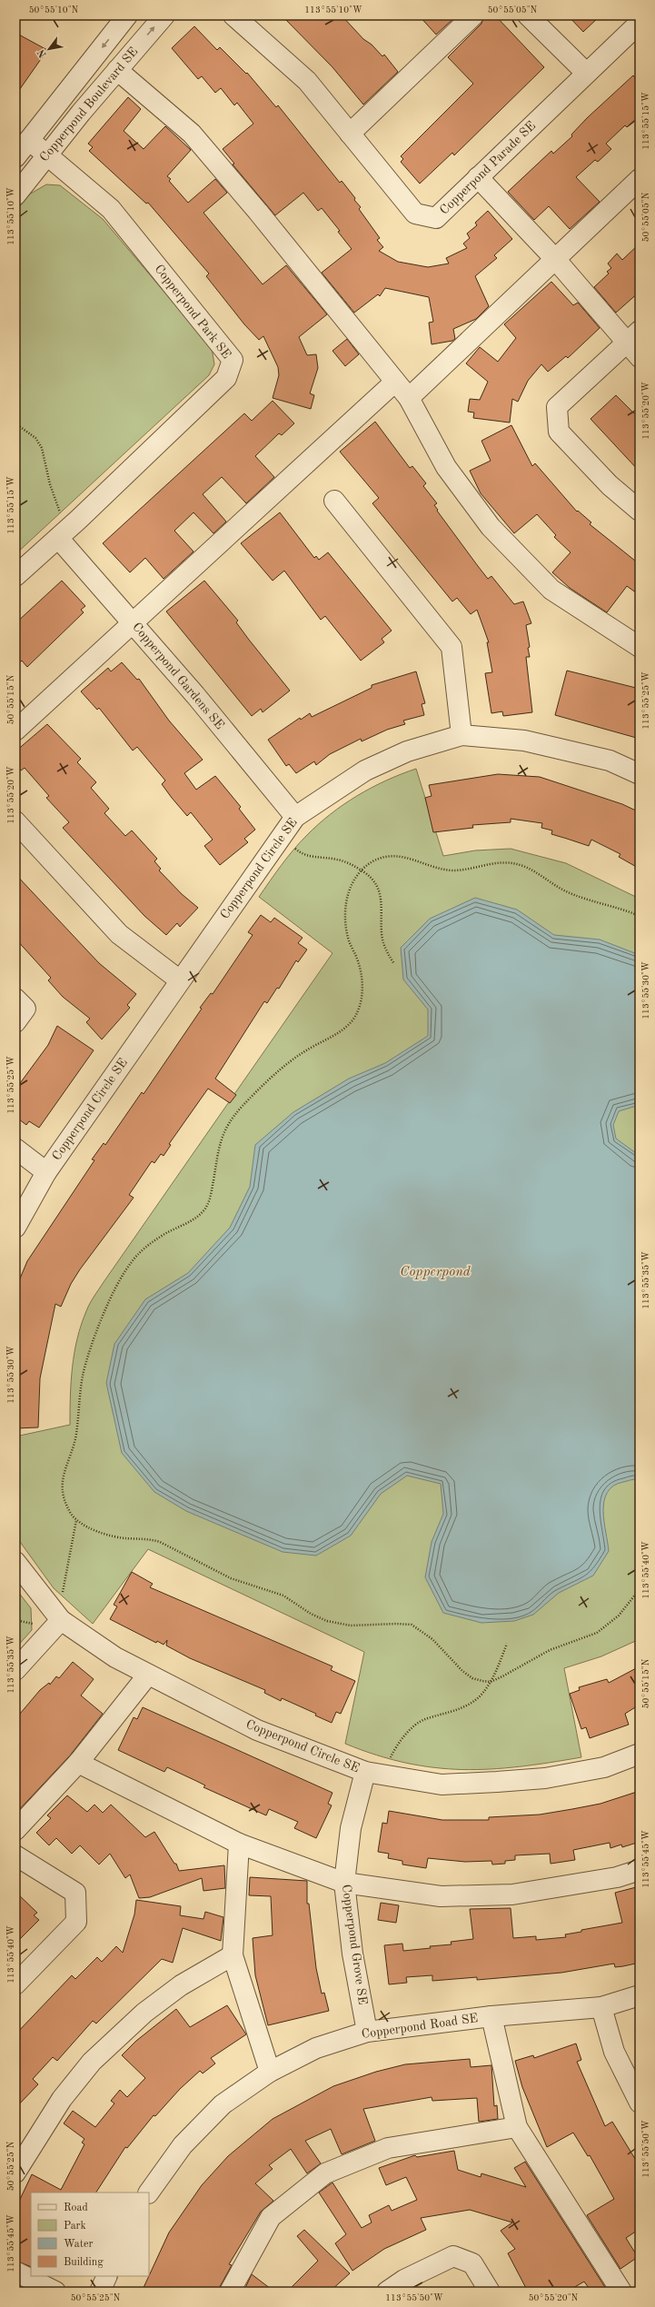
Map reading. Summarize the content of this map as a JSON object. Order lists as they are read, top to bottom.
{
  "streets": {
    "street": [
      "Copperpond Boulevard SE",
      "Copperpond Parade SE",
      "Copperpond Park SE",
      "Copperpond Gardens SE",
      "Copperpond Circle SE",
      "Copperpond Grove SE",
      "Copperpond Road SE"
    ]
  },
  "crossings": [
    ["Copperpond Boulevard SE", "Copperpond Park SE"],
    ["Copperpond Park SE", "Copperpond Gardens SE"],
    ["Copperpond Gardens SE", "Copperpond Circle SE"],
    ["Copperpond Circle SE", "Copperpond Grove SE"],
    ["Copperpond Grove SE", "Copperpond Road SE"]
  ],
  "water": ["Copperpond"],
  "legend": [
    "Road",
    "Park",
    "Water",
    "Building"
  ],
  "north": "bottom left",
  "coordinates": [
    "50°55'10\"N",
    "113°55'10\"W",
    "50°55'05\"N",
    "113°55'15\"W",
    "113°55'20\"W",
    "50°55'15\"N",
    "113°55'25\"W",
    "113°55'30\"W",
    "113°55'35\"W",
    "113°55'40\"W",
    "113°55'45\"W",
    "113°55'50\"W",
    "50°55'25\"N",
    "50°55'20\"N"
  ]
}
